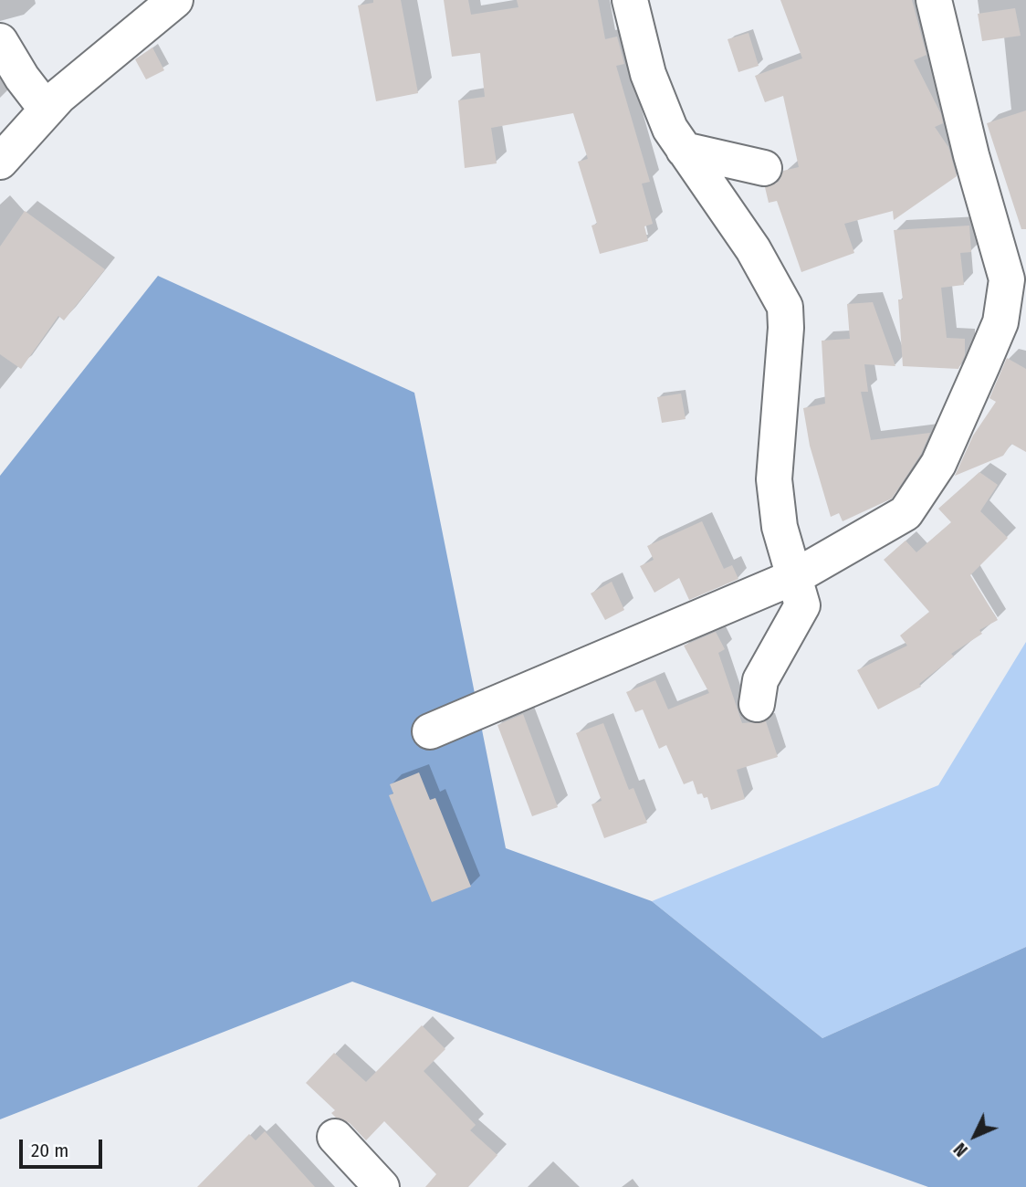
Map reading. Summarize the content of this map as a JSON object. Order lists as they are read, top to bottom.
{
  "scale_bar": "20 m",
  "north": "bottom left"
}
